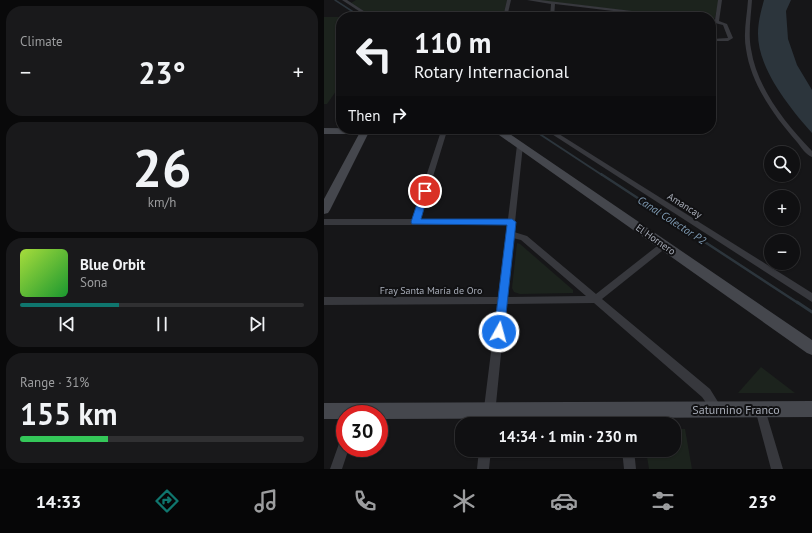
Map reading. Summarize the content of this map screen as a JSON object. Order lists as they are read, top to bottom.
{
  "streets": {
    "street": [
      "Amancay",
      "El Hornero",
      "Fray Santa María de Oro",
      "Saturnino Franco"
    ]
  },
  "water": ["Canal Colector P2"],
  "page": {
    "tile": [
      "Climate",
      ["26", "km/h"],
      ["Range · 31%", "155 km"]
    ],
    "turn": ["110 m", "Rotary Internacional"],
    "heat": ["−", "23°", "+"],
    "then": "Then",
    "map_buttons": ["+", "−"],
    "song": ["Blue Orbit", "Sona"],
    "limit": "30",
    "trip": "14:34 · 1 min · 230 m",
    "tabs": ["14:33", "23°"]
  }
}
